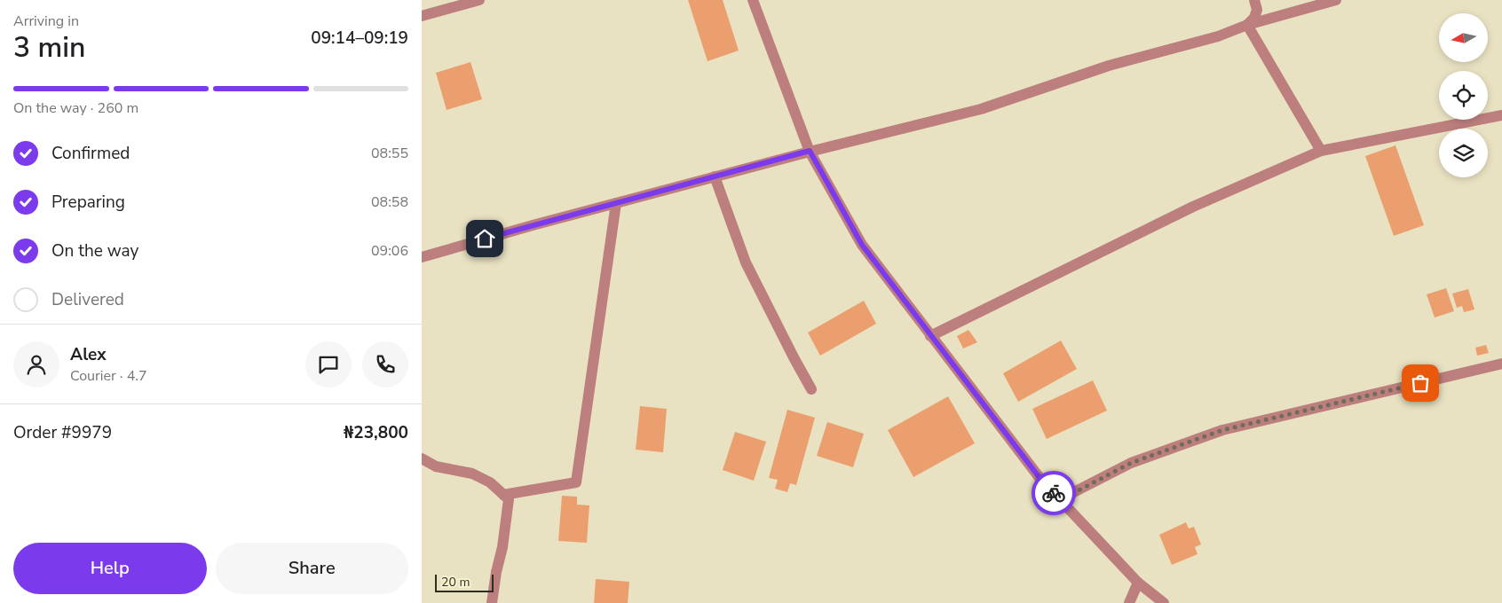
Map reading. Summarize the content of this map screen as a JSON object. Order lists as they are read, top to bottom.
{
  "scale_bar": "20 m",
  "north": "left",
  "page": {
    "heading": ["3 min", "Arriving in", "09:14–09:19"],
    "panel": [
      "Alex",
      "Courier · 4.7",
      "Order #9979",
      "₦23,800"
    ],
    "bar": "On the way · 260 m",
    "list": [
      ["Confirmed", "08:55"],
      ["Preparing", "08:58"],
      ["On the way", "09:06"],
      "Delivered"
    ],
    "buttons": ["Help", "Share"],
    "scale": "20 m"
  }
}
